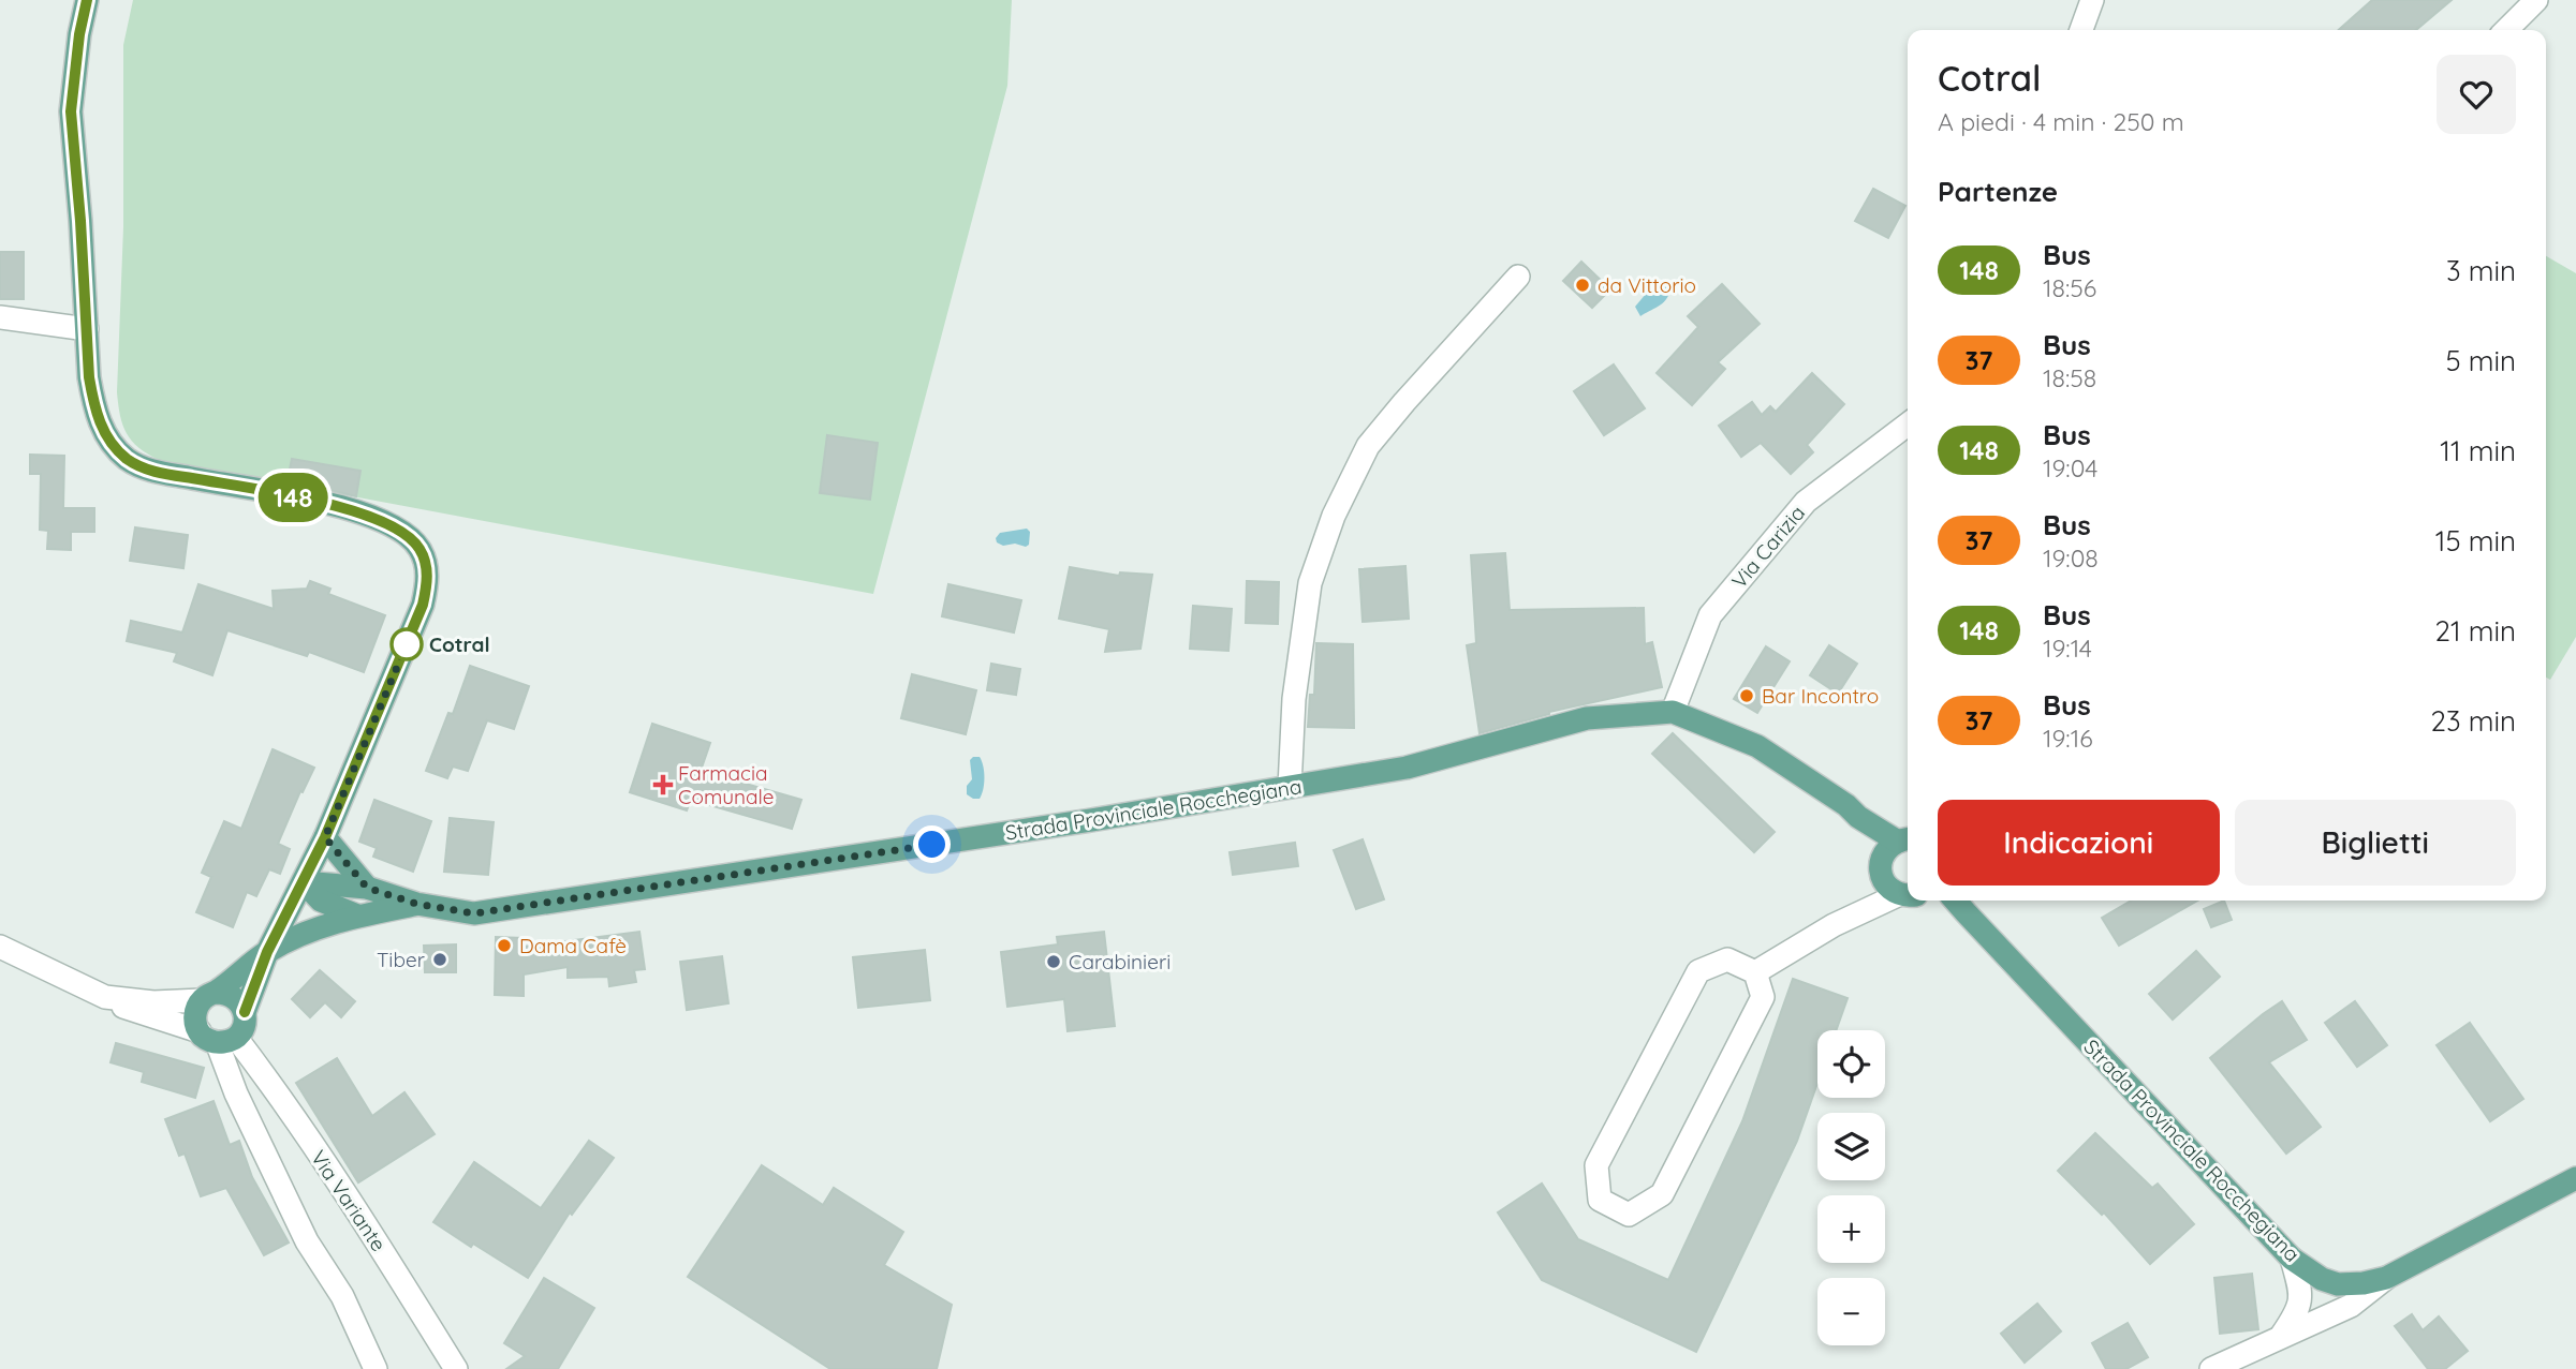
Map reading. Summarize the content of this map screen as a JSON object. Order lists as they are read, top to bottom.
{
  "streets": {
    "main road": ["Strada Provinciale Rocchegiana"],
    "street": ["Via Carizia", "Via Variante"]
  },
  "crossings": [
    ["Via Carizia", "Strada Provinciale Rocchegiana"]
  ],
  "places": {
    "other": [
      "da Vittorio",
      "Cotral",
      "Bar Incontro",
      "Dama Cafè",
      "Tiber",
      "Carabinieri"
    ],
    "health": ["Farmacia Comunale"]
  },
  "lines": ["bus line 148"],
  "page": {
    "on_map": "148",
    "heading": [
      ["Cotral", "A piedi · 4 min · 250 m"],
      "Partenze"
    ],
    "list": [
      {
        "mark": "148",
        "name": "Bus",
        "note": "18:56",
        "value": "3 min"
      },
      {
        "mark": "37",
        "name": "Bus",
        "note": "18:58",
        "value": "5 min"
      },
      {
        "mark": "148",
        "name": "Bus",
        "note": "19:04",
        "value": "11 min"
      },
      {
        "mark": "37",
        "name": "Bus",
        "note": "19:08",
        "value": "15 min"
      },
      {
        "mark": "148",
        "name": "Bus",
        "note": "19:14",
        "value": "21 min"
      },
      {
        "mark": "37",
        "name": "Bus",
        "note": "19:16",
        "value": "23 min"
      }
    ],
    "buttons": ["Indicazioni", "Biglietti"],
    "map_buttons": ["+", "−"]
  }
}
